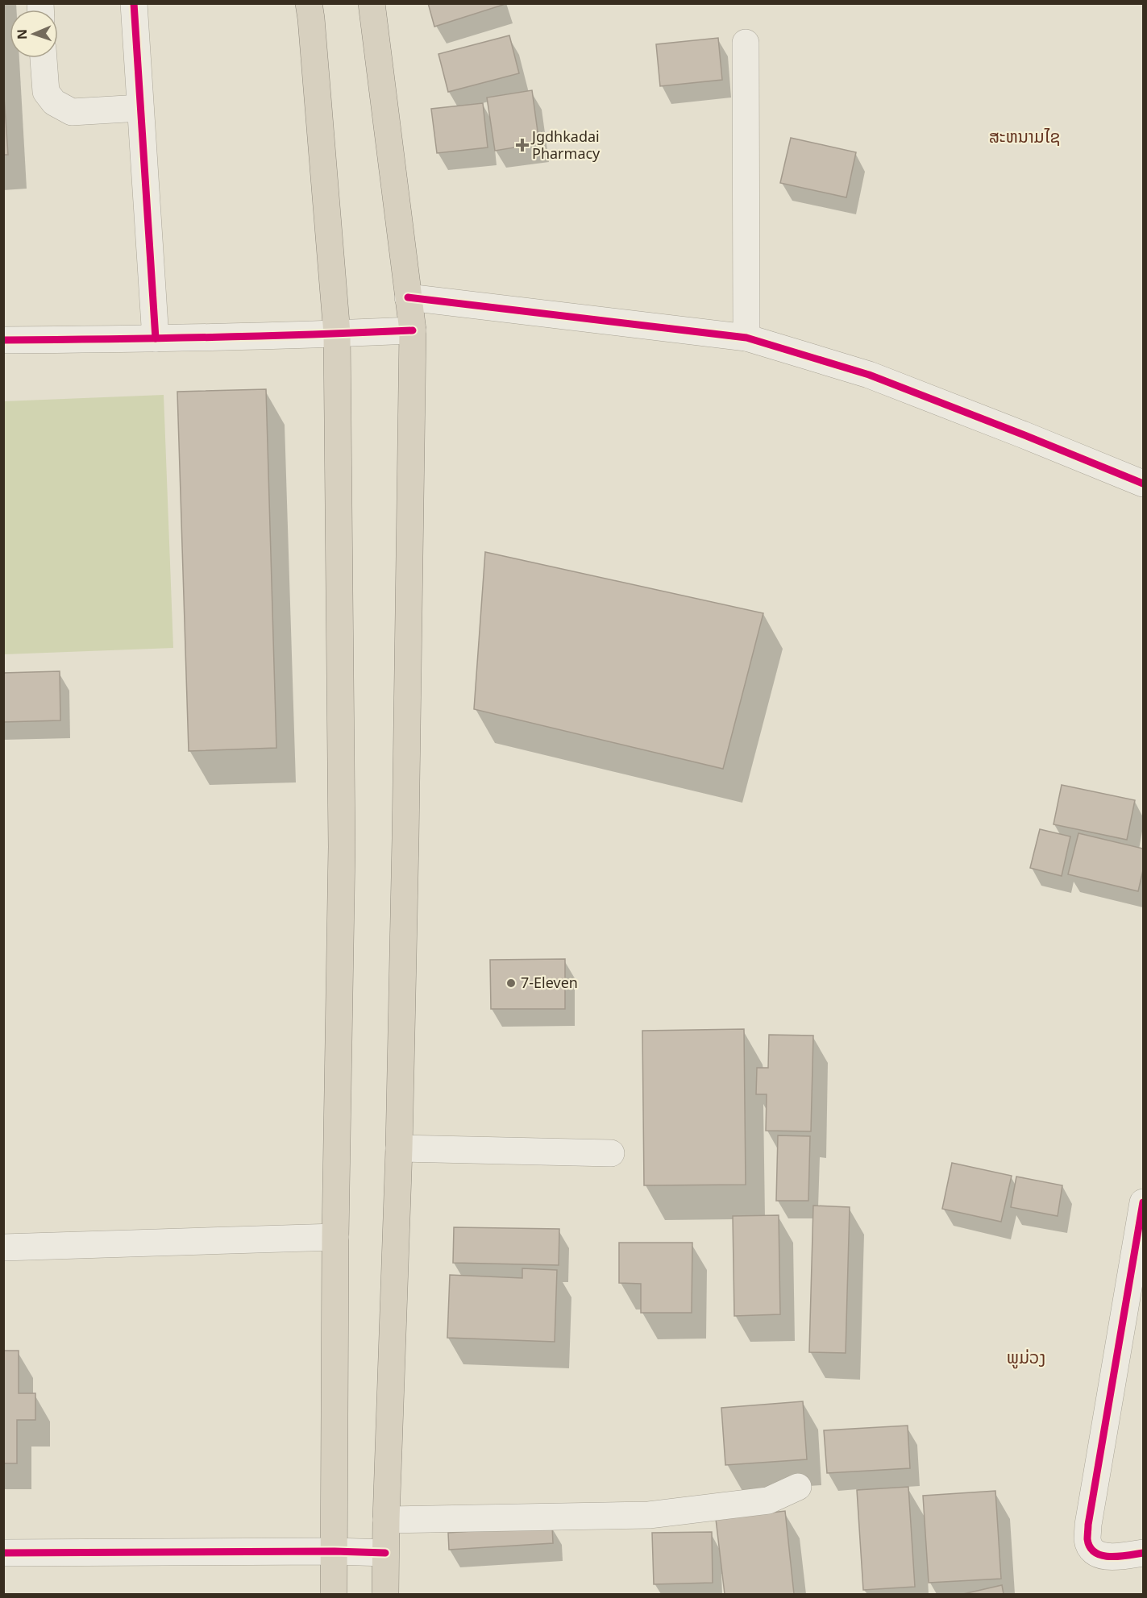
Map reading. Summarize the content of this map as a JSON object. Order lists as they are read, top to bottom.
{
  "districts": ["ສະຫນາມໄຊ", "ພູມ່ວງ"],
  "places": {
    "health": ["Jgdhkadai Pharmacy"],
    "other": ["7-Eleven"]
  },
  "north": "left"
}
